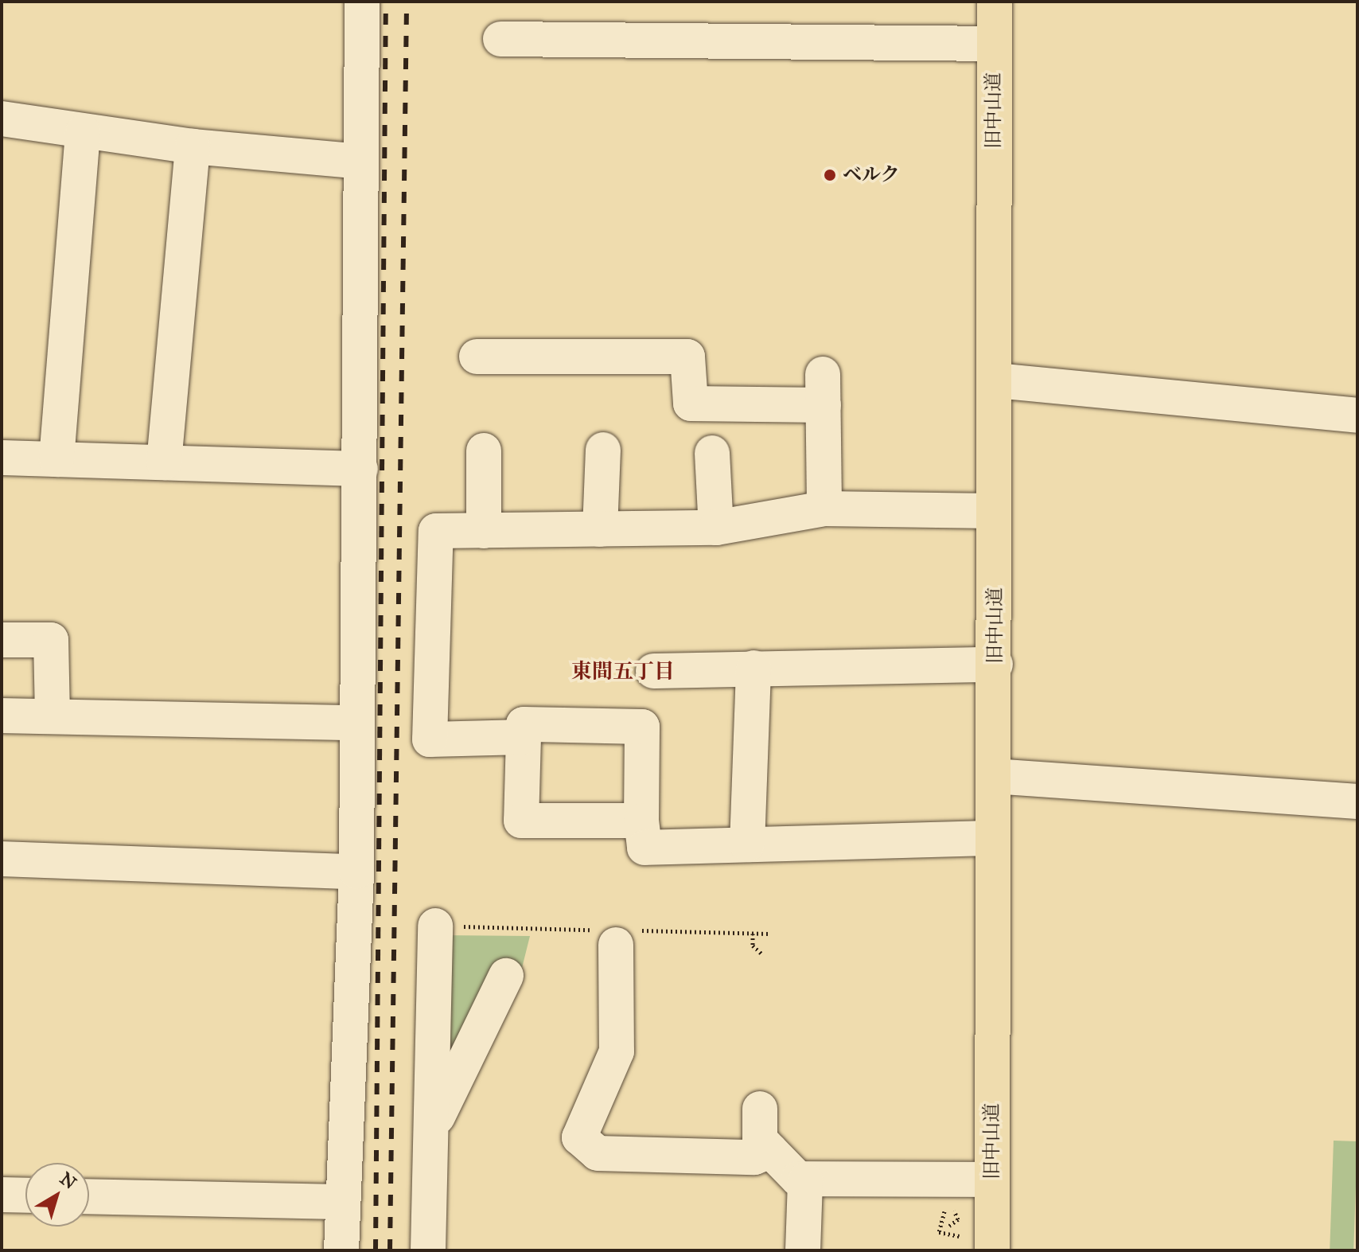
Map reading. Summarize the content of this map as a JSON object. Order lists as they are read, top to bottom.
{
  "streets": {
    "main road": ["旧中山道"]
  },
  "districts": ["東間五丁目"],
  "places": ["ベルク"],
  "north": "top right"
}
